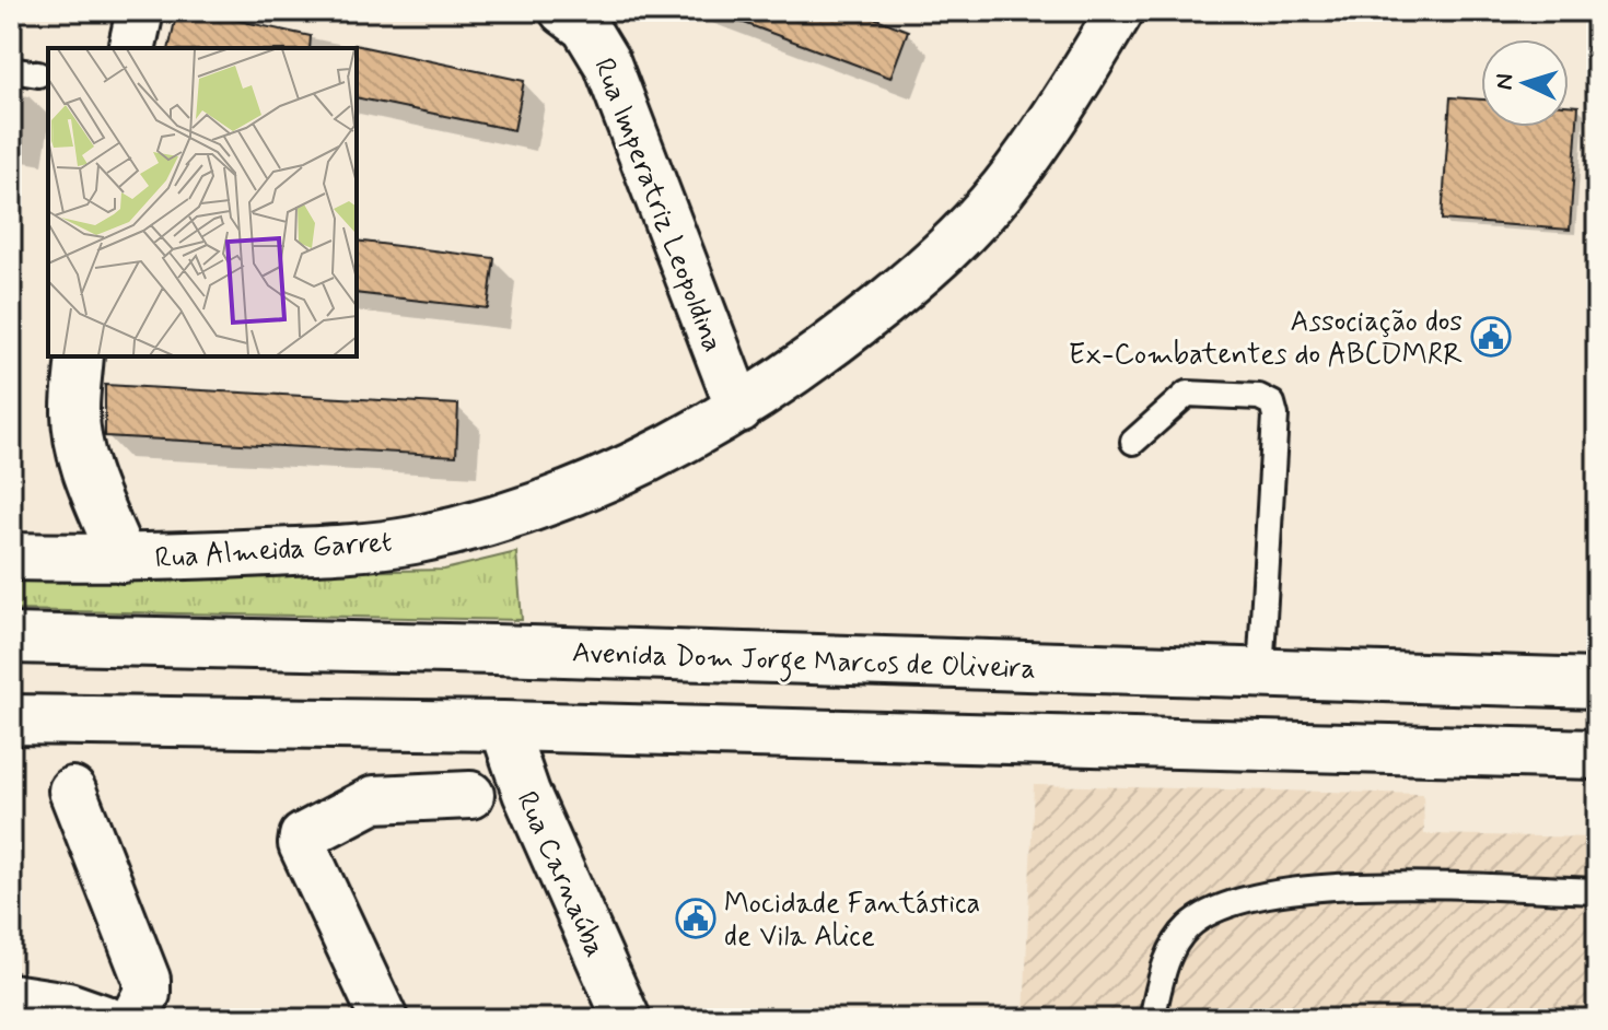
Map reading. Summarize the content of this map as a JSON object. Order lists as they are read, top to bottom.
{
  "streets": {
    "main road": ["Avenida Dom Jorge Marcos de Oliveira"],
    "street": ["Rua Imperatriz Leopoldina", "Rua Almeida Garret", "Rua Carnaúba"]
  },
  "crossings": [
    ["Rua Imperatriz Leopoldina", "Rua Almeida Garret"]
  ],
  "places": {
    "public building": ["Associação dos Ex-Combatentes do ABCDMRR", "Mocidade Fantástica de Vila Alice"]
  },
  "north": "left"
}
